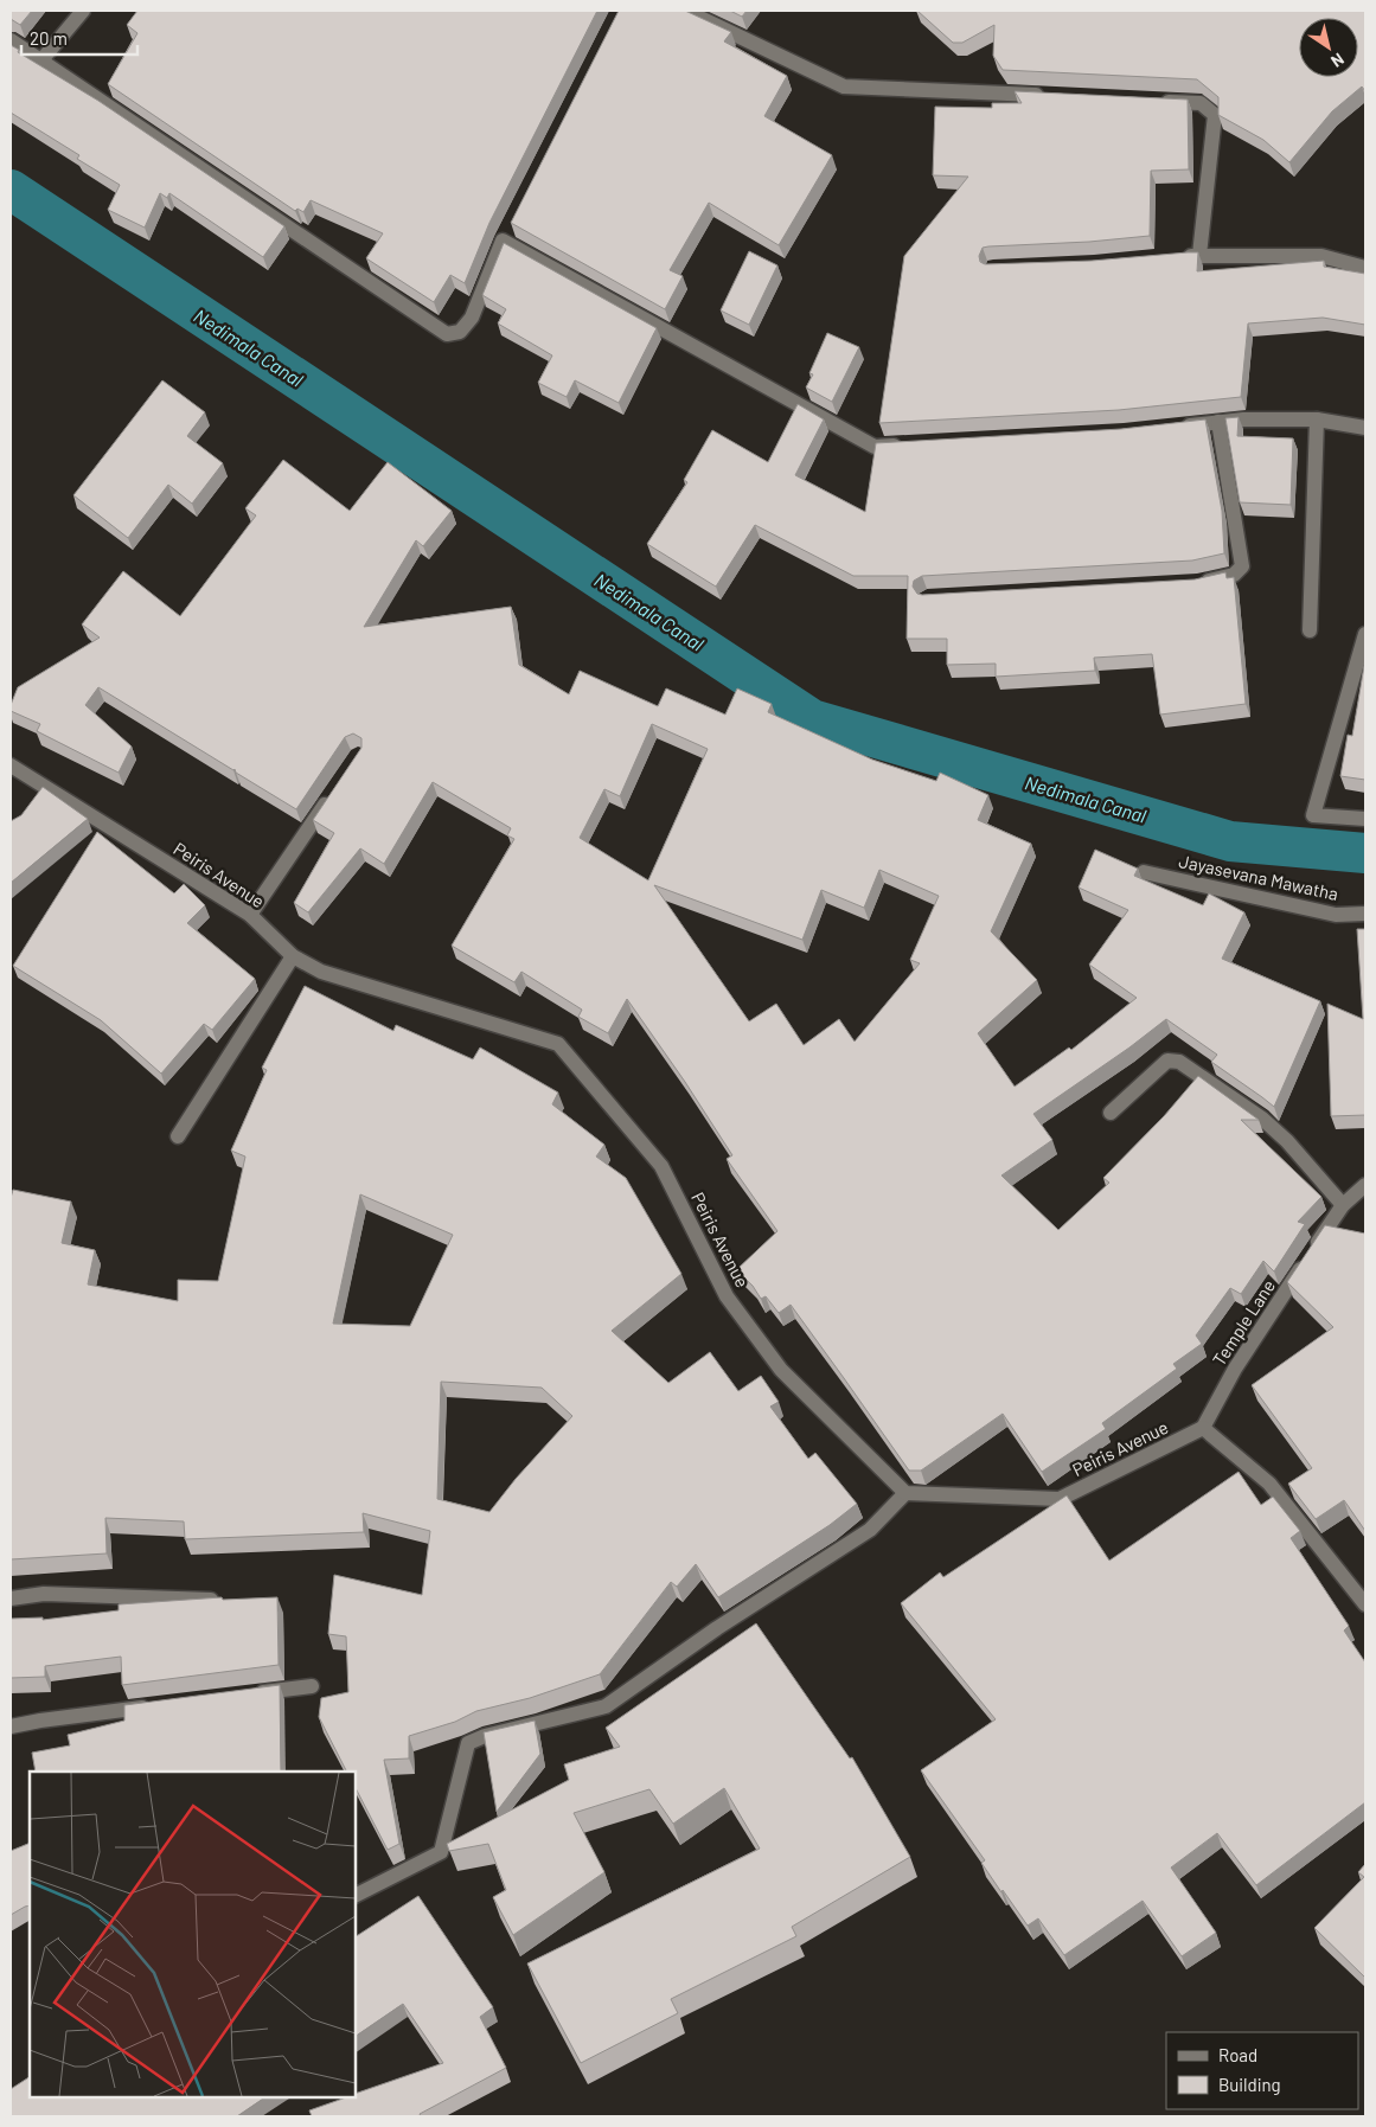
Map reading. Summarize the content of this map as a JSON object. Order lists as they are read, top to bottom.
{
  "streets": {
    "street": ["Peiris Avenue", "Jayasevana Mawatha", "Temple Lane"]
  },
  "crossings": [
    ["Peiris Avenue", "Temple Lane"]
  ],
  "water": ["Nedimala Canal"],
  "legend": ["Road", "Building"],
  "scale_bar": "20 m",
  "north": "bottom right"
}
